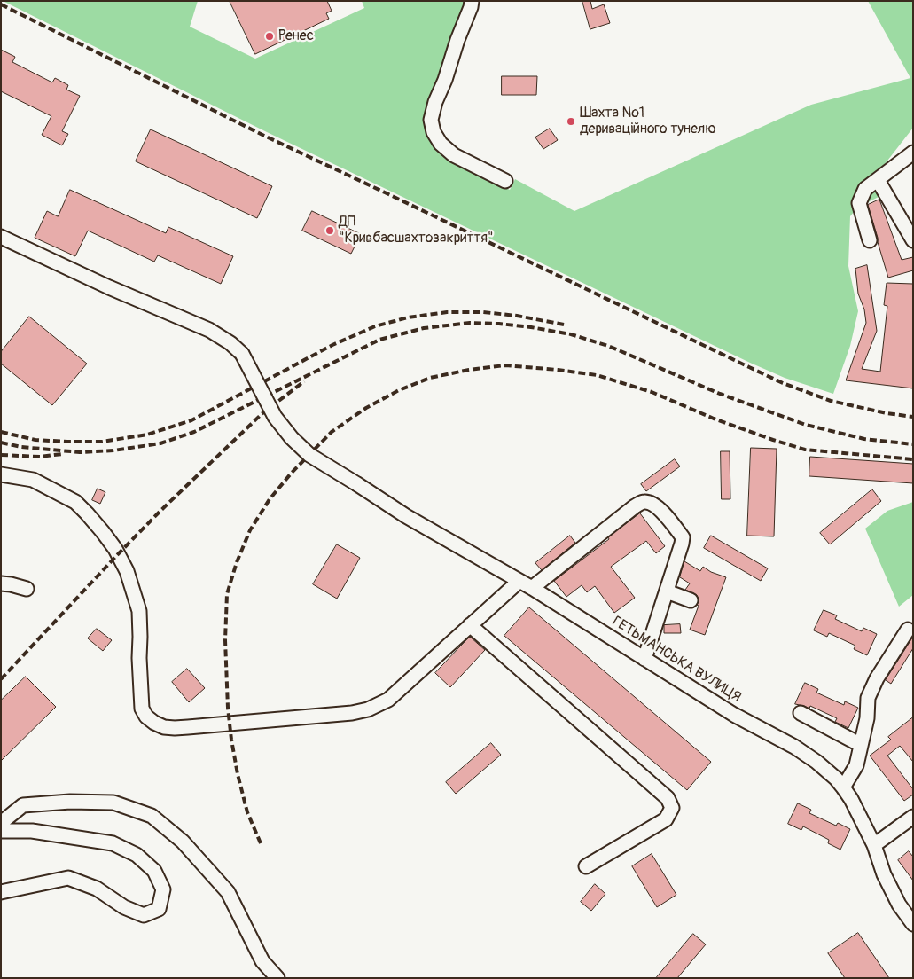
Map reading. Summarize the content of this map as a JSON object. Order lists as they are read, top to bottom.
{
  "streets": {
    "street": ["ГЕТЬМАНСЬКА ВУЛИЦЯ"]
  },
  "places": ["Ренес", "Шахта №1 дериваційного тунелю", "ДП \"Кривбасшахтозакриття\""]
}
